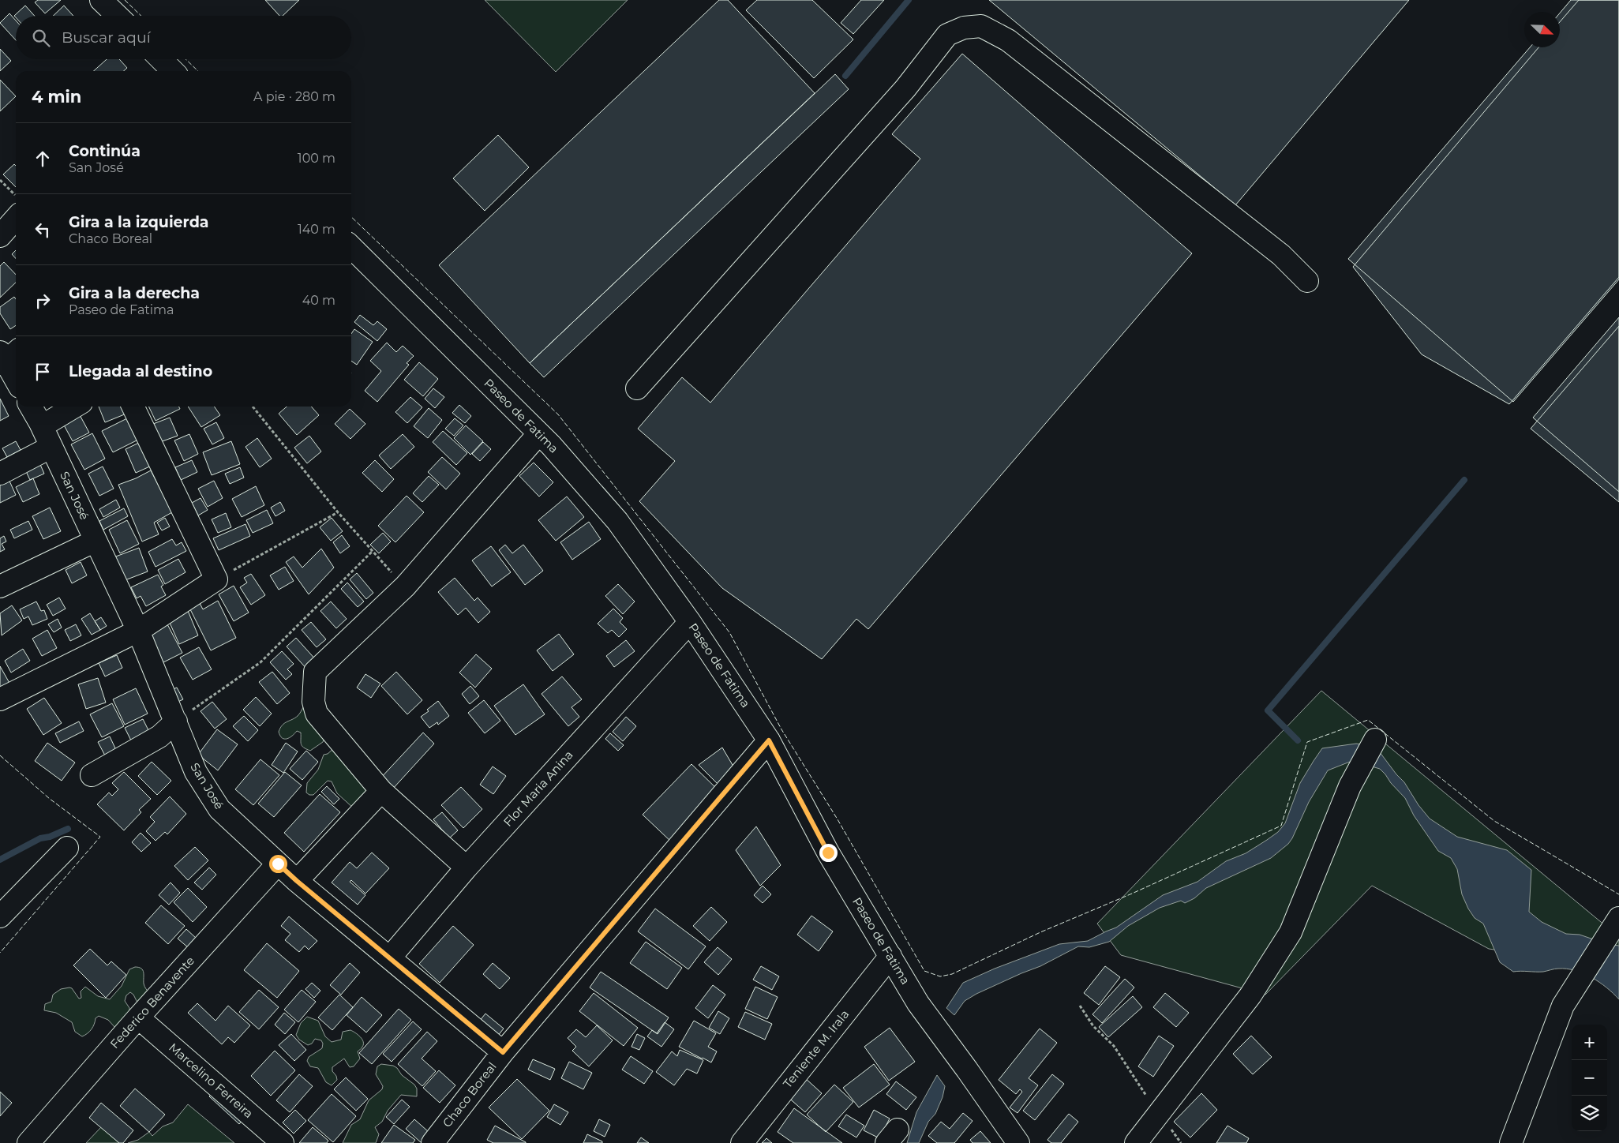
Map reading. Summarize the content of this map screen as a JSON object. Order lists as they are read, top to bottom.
{
  "streets": {
    "street": [
      "Paseo de Fatima",
      "San José",
      "Flor Maria Anina",
      "Federico Benavente",
      "Teniente M. Irala",
      "Marcelino Ferreira",
      "Chaco Boreal"
    ]
  },
  "crossings": [
    ["Paseo de Fatima", "Flor Maria Anina"],
    ["Paseo de Fatima", "Teniente M. Irala"],
    ["Paseo de Fatima", "Chaco Boreal"],
    ["San José", "Flor Maria Anina"],
    ["San José", "Federico Benavente"],
    ["San José", "Chaco Boreal"],
    ["Federico Benavente", "Marcelino Ferreira"]
  ],
  "north": "bottom right",
  "page": {
    "search": "Buscar aquí",
    "heading": ["4 min", "A pie · 280 m"],
    "list": [
      ["Continúa", "San José", "100 m"],
      ["Gira a la izquierda", "Chaco Boreal", "140 m"],
      ["Gira a la derecha", "Paseo de Fatima", "40 m"],
      "Llegada al destino"
    ],
    "map_buttons": ["+", "−"]
  }
}
